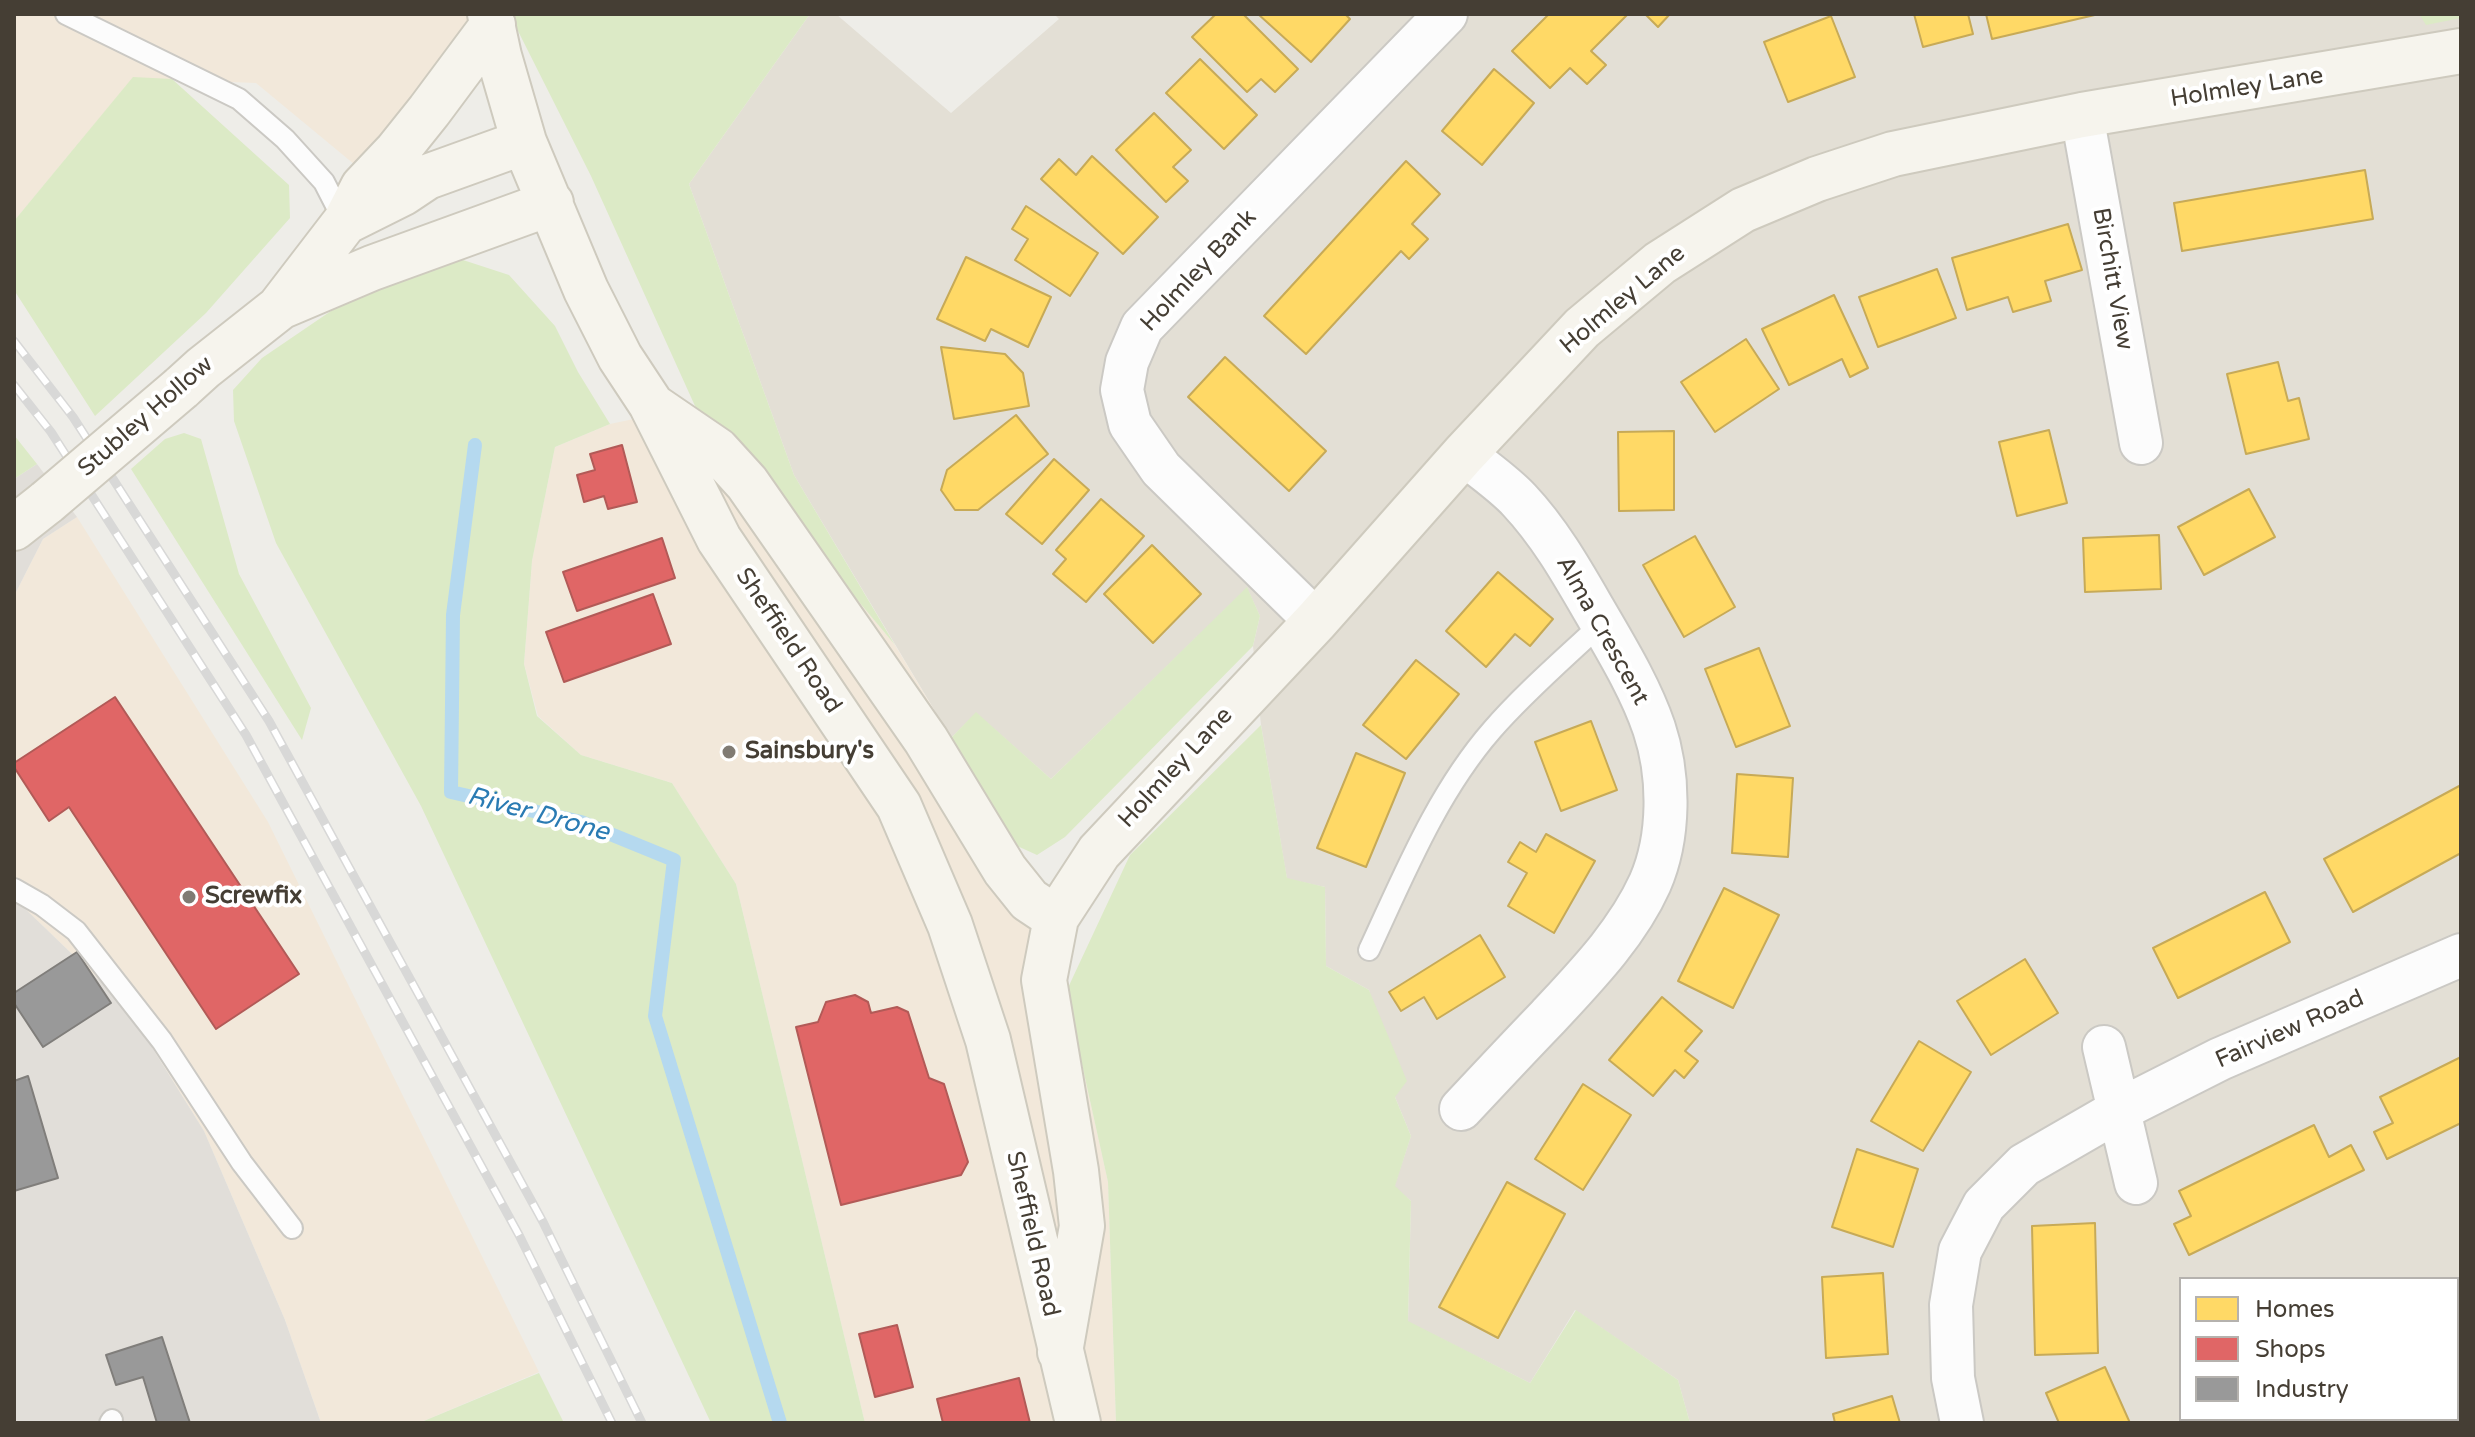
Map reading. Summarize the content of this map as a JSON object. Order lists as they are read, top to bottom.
{
  "streets": {
    "main road": ["Holmley Lane", "Stubley Hollow", "Sheffield Road"],
    "street": [
      "Holmley Bank",
      "Birchitt View",
      "Alma Crescent",
      "Fairview Road"
    ]
  },
  "crossings": [
    ["Holmley Lane", "Holmley Bank"],
    ["Holmley Lane", "Birchitt View"],
    ["Holmley Lane", "Alma Crescent"],
    ["Holmley Lane", "Sheffield Road"],
    ["Stubley Hollow", "Sheffield Road"]
  ],
  "water": ["River Drone"],
  "places": ["Sainsbury's", "Screwfix"],
  "legend": ["Homes", "Shops", "Industry"]
}
